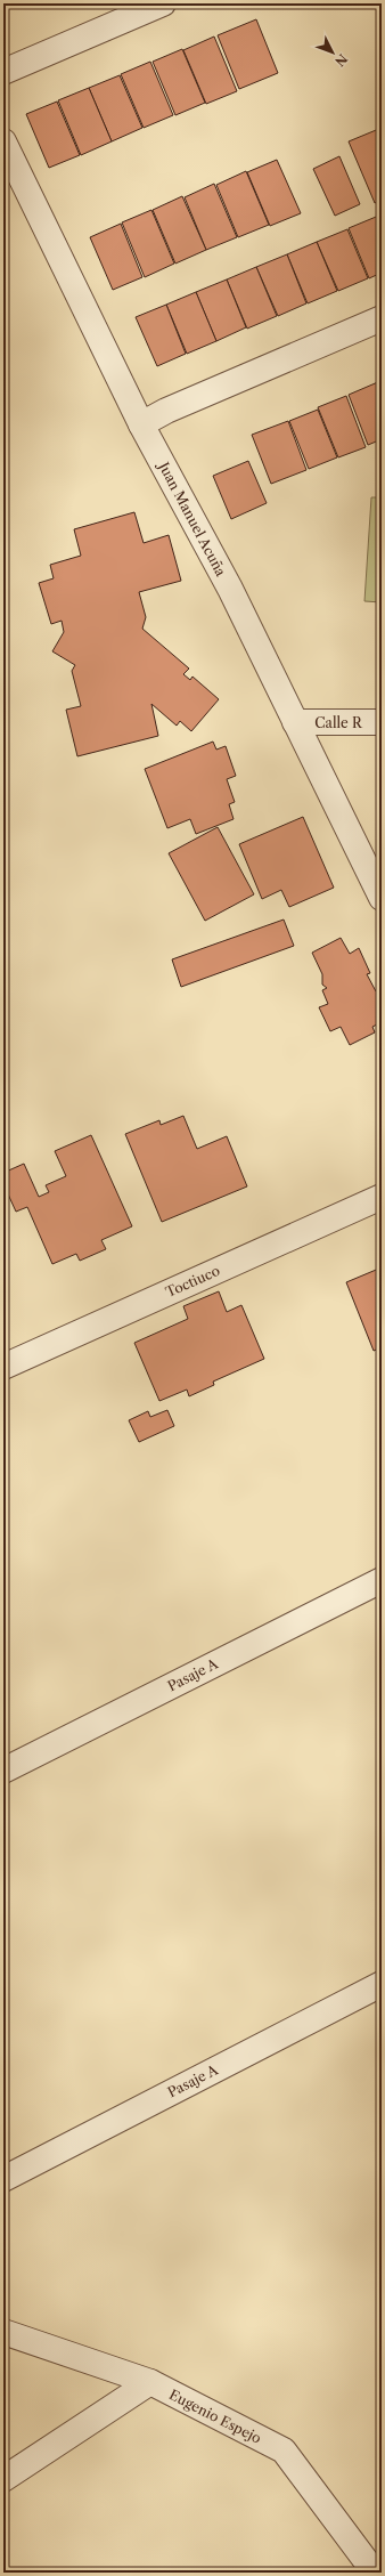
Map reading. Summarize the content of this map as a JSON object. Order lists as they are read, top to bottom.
{
  "streets": {
    "street": [
      "Juan Manuel Acuña",
      "Calle R",
      "Toctiuco",
      "Pasaje A",
      "Eugenio Espejo"
    ]
  },
  "crossings": [
    ["Juan Manuel Acuña", "Calle R"]
  ],
  "north": "bottom right"
}
